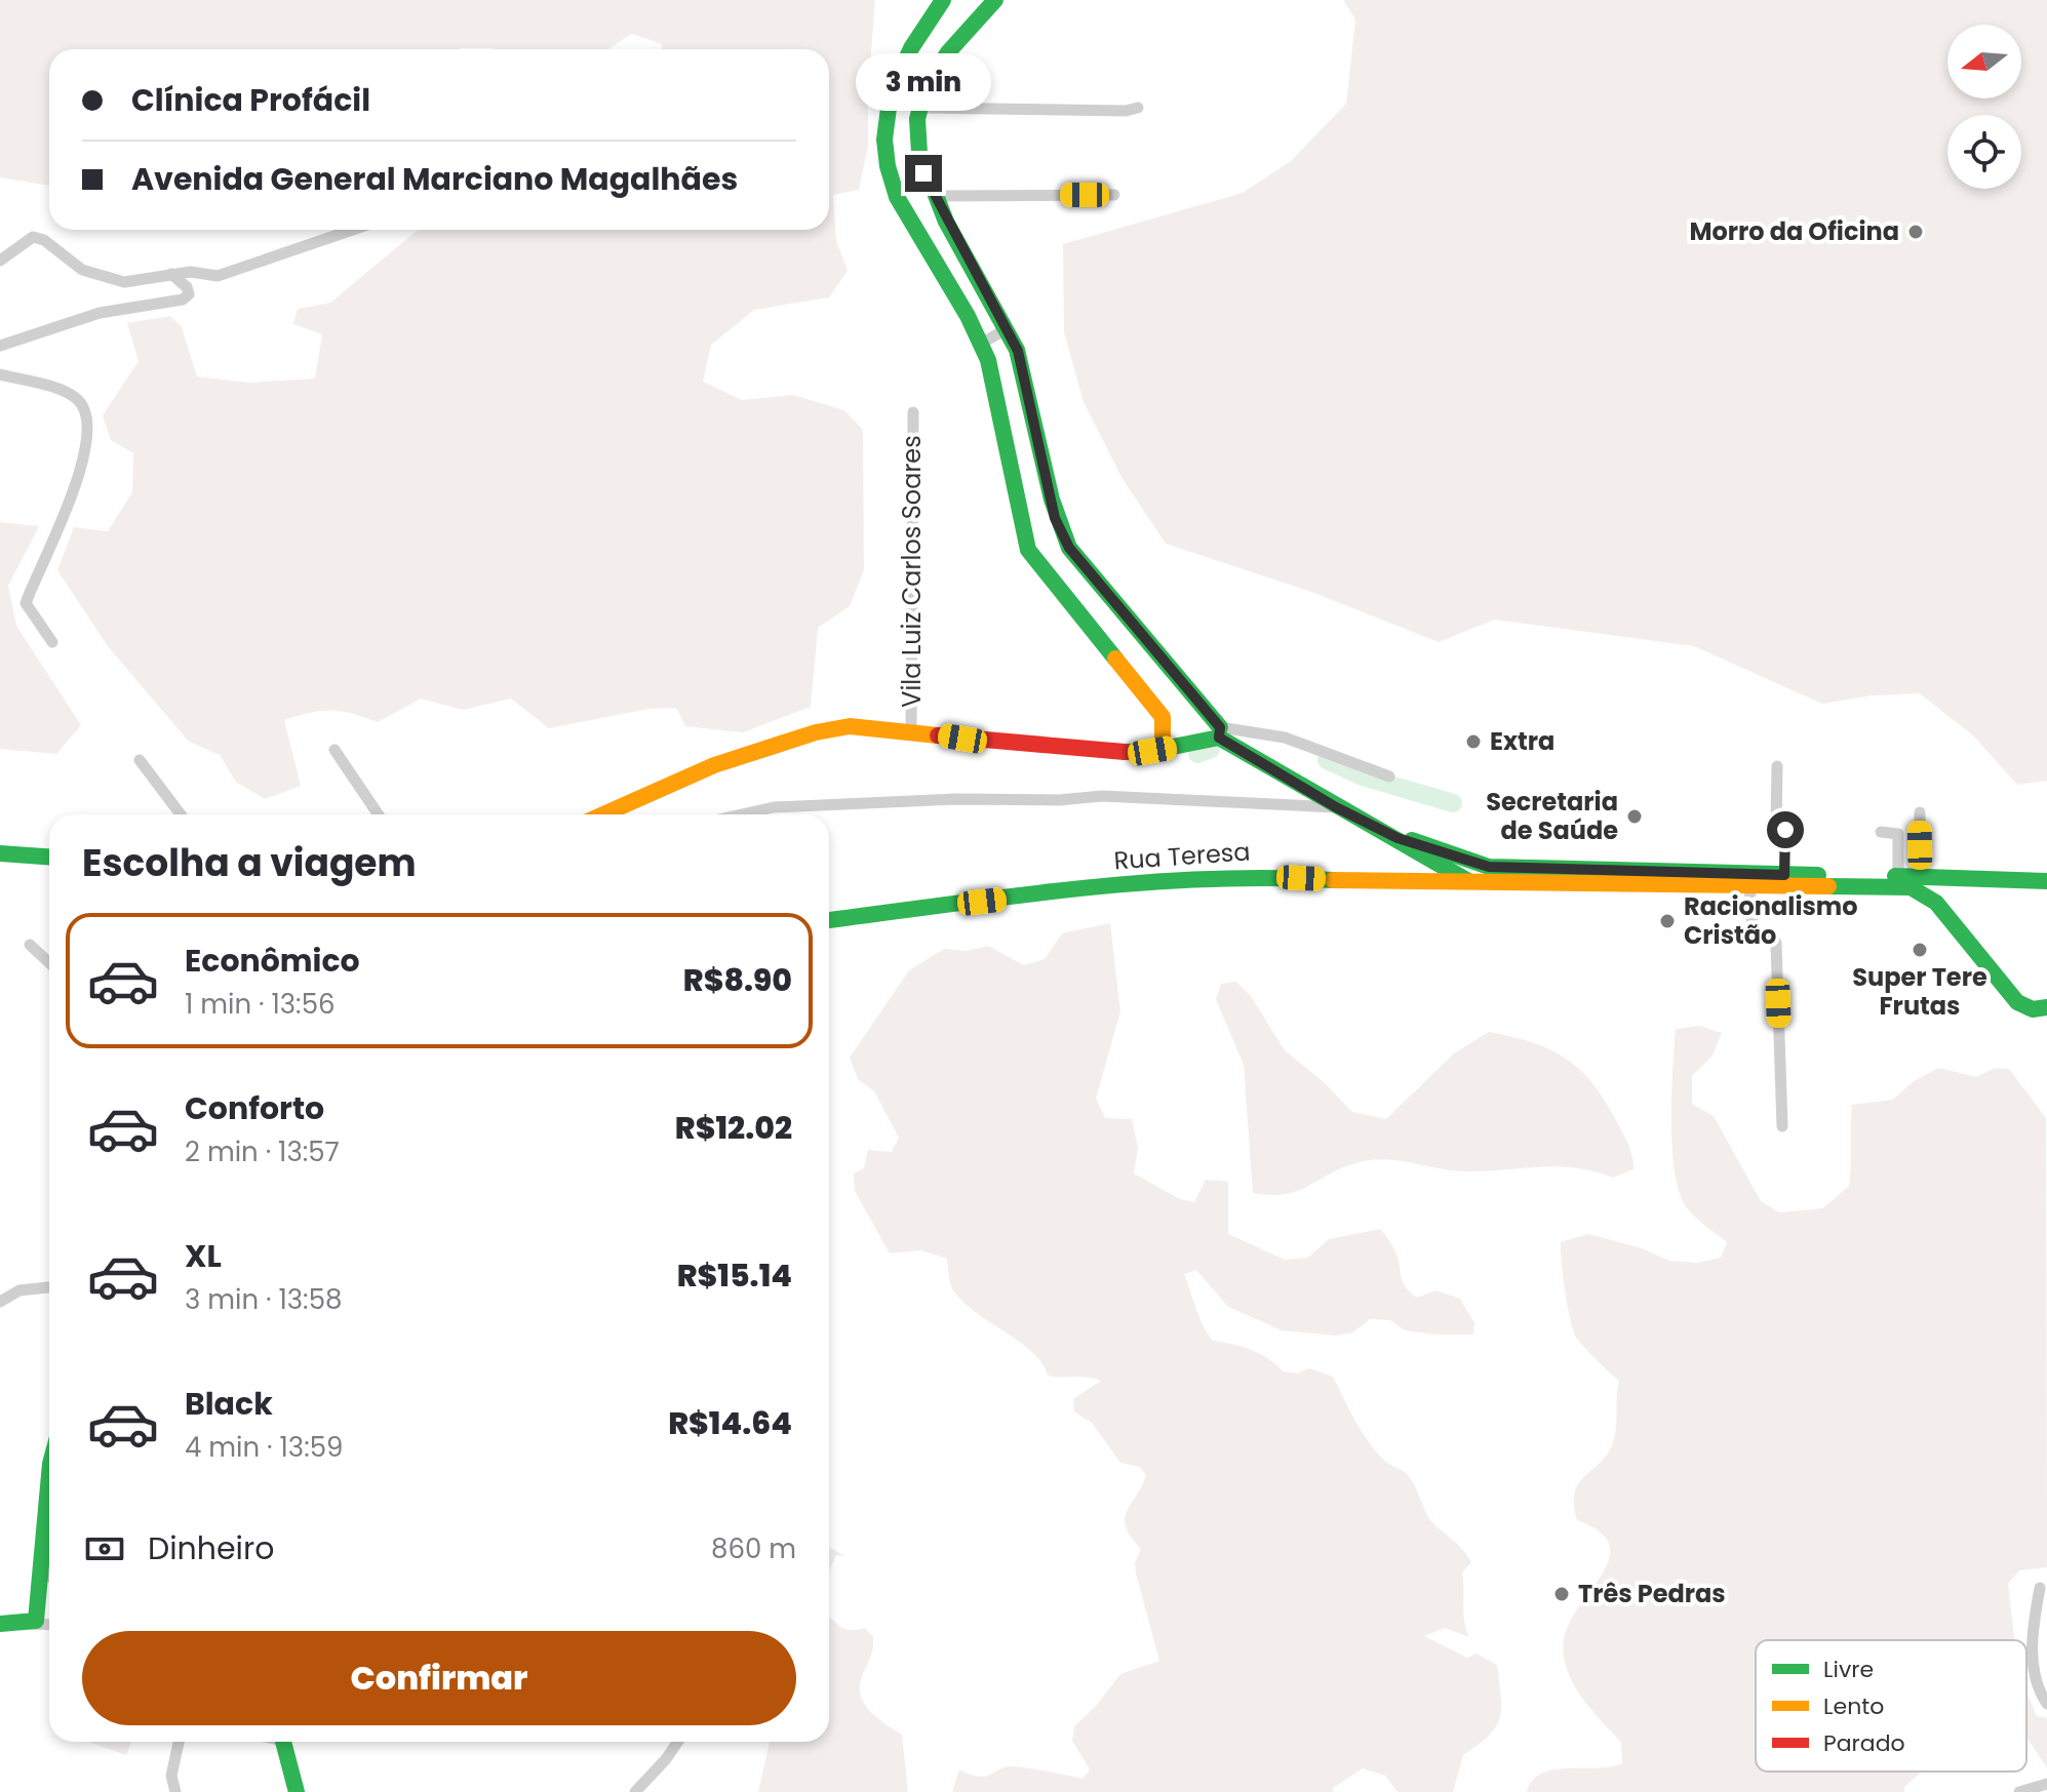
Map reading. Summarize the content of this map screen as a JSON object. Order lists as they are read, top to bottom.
{
  "streets": {
    "main road": ["Rua Teresa"],
    "street": ["Vila Luiz Carlos Soares"]
  },
  "places": [
    "Morro da Oficina",
    "Extra",
    "Secretaria de Saúde",
    "Racionalismo Cristão",
    "Super Tere Frutas",
    "Três Pedras"
  ],
  "legend": ["Livre", "Lento", "Parado"],
  "north": "left",
  "page": {
    "banner": ["Clínica Profácil", "Avenida General Marciano Magalhães"],
    "bubble": "3 min",
    "heading": "Escolha a viagem",
    "list": [
      {
        "name": "Econômico",
        "note": "1 min · 13:56",
        "value": "R$8.90"
      },
      {
        "name": "Conforto",
        "note": "2 min · 13:57",
        "value": "R$12.02"
      },
      {
        "name": "XL",
        "note": "3 min · 13:58",
        "value": "R$15.14"
      },
      {
        "name": "Black",
        "note": "4 min · 13:59",
        "value": "R$14.64"
      }
    ],
    "pay": ["Dinheiro", "860 m"],
    "buttons": "Confirmar"
  }
}
